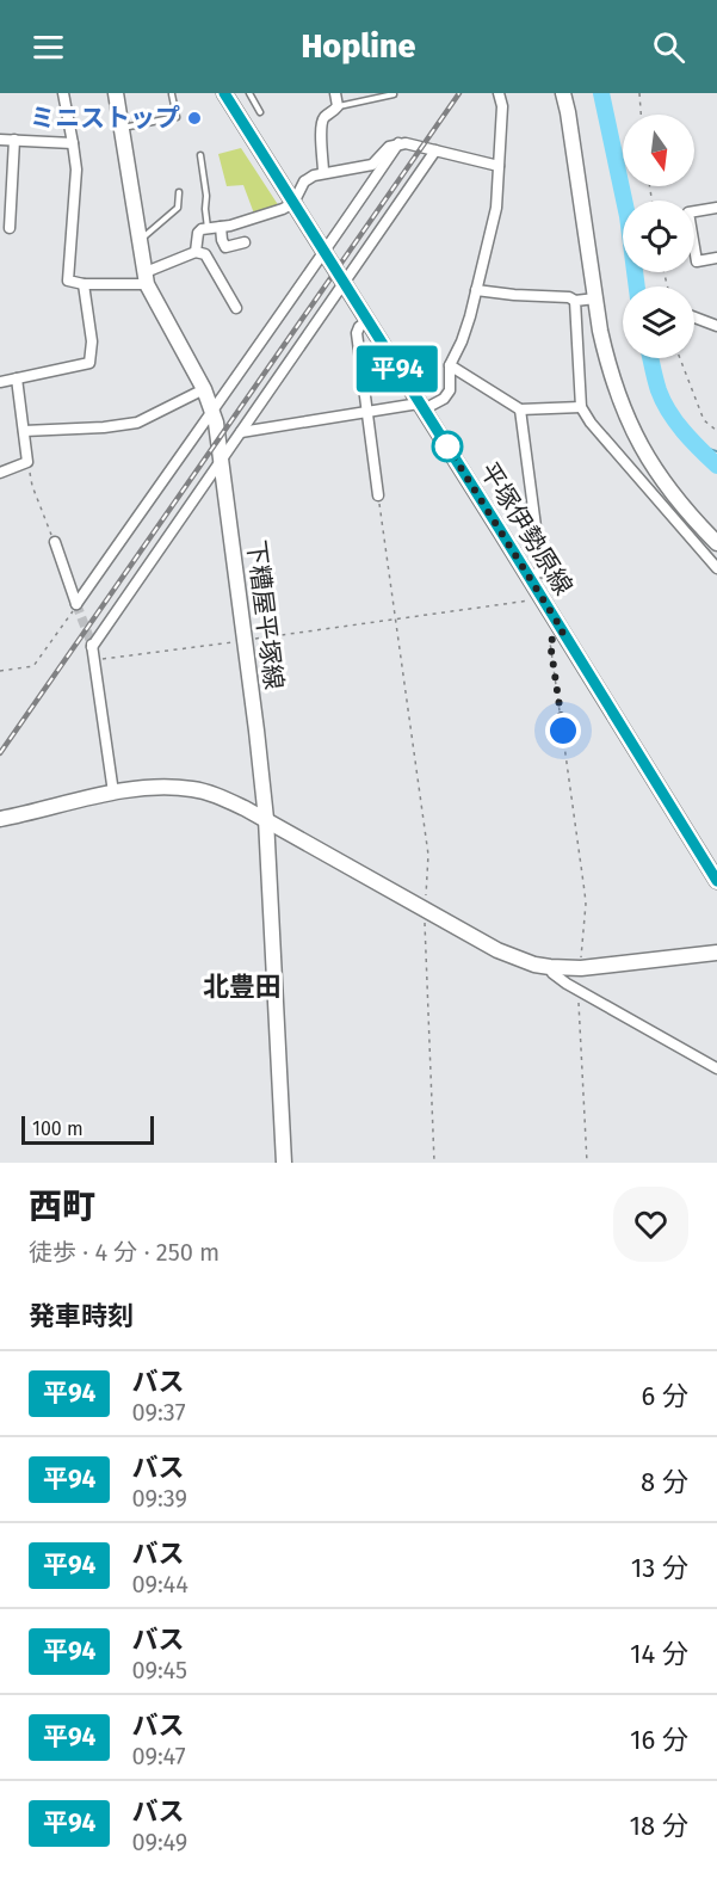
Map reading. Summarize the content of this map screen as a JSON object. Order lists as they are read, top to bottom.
{
  "streets": {
    "main road": ["平塚伊勢原線", "下糟屋平塚線"]
  },
  "districts": ["北豊田"],
  "places": ["ミニストップ"],
  "lines": ["bus line 平94"],
  "scale_bar": "100 m",
  "north": "bottom",
  "page": {
    "header": "Hopline",
    "on_map": "平94",
    "scale": "100 m",
    "heading": [
      ["西町", "徒歩 · 4 分 · 250 m"],
      "発車時刻"
    ],
    "list": [
      {
        "mark": "平94",
        "name": "バス",
        "note": "09:37",
        "value": "6 分"
      },
      {
        "mark": "平94",
        "name": "バス",
        "note": "09:39",
        "value": "8 分"
      },
      {
        "mark": "平94",
        "name": "バス",
        "note": "09:44",
        "value": "13 分"
      },
      {
        "mark": "平94",
        "name": "バス",
        "note": "09:45",
        "value": "14 分"
      },
      {
        "mark": "平94",
        "name": "バス",
        "note": "09:47",
        "value": "16 分"
      },
      {
        "mark": "平94",
        "name": "バス",
        "note": "09:49",
        "value": "18 分"
      }
    ]
  }
}
